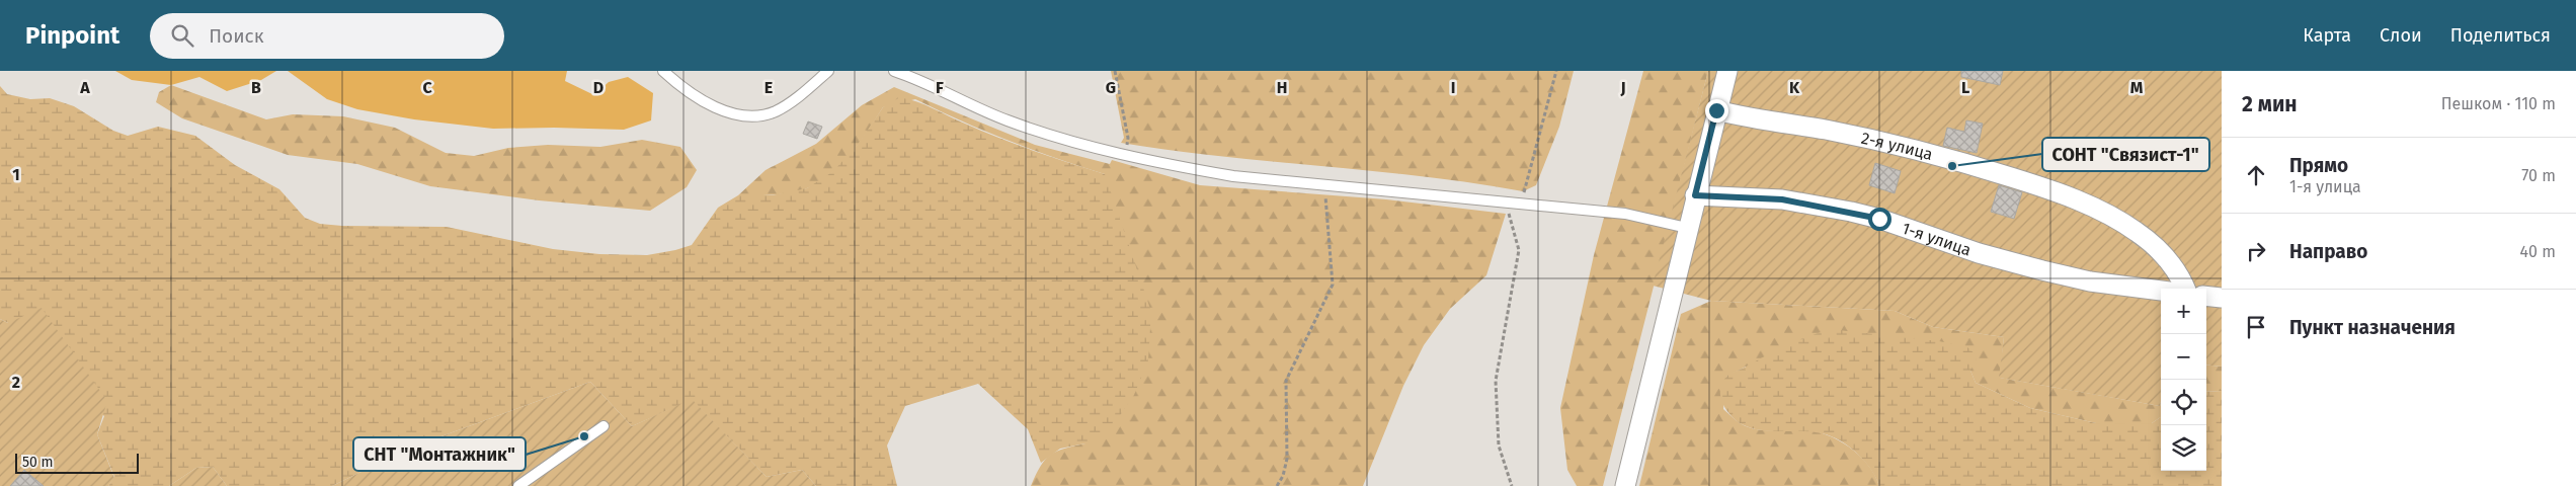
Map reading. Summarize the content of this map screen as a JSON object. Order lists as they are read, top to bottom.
{
  "streets": {
    "street": ["2-я улица", "1-я улица"]
  },
  "places": ["СОНТ \"Связист-1\"", "СНТ \"Монтажник\""],
  "scale_bar": "50 m",
  "page": {
    "header": "Pinpoint",
    "search": "Поиск",
    "nav": ["Карта", "Слои", "Поделиться"],
    "heading": ["2 мин", "Пешком · 110 m"],
    "list": [
      ["Прямо", "1-я улица", "70 m"],
      ["Направо", "40 m"],
      "Пункт назначения"
    ],
    "map_buttons": ["+", "−"],
    "scale": "50 m"
  },
  "grid": {
    "columns": [
      "A",
      "B",
      "C",
      "D",
      "E",
      "F",
      "G",
      "H",
      "I",
      "J",
      "K",
      "L",
      "M"
    ],
    "rows": ["1", "2"]
  }
}
